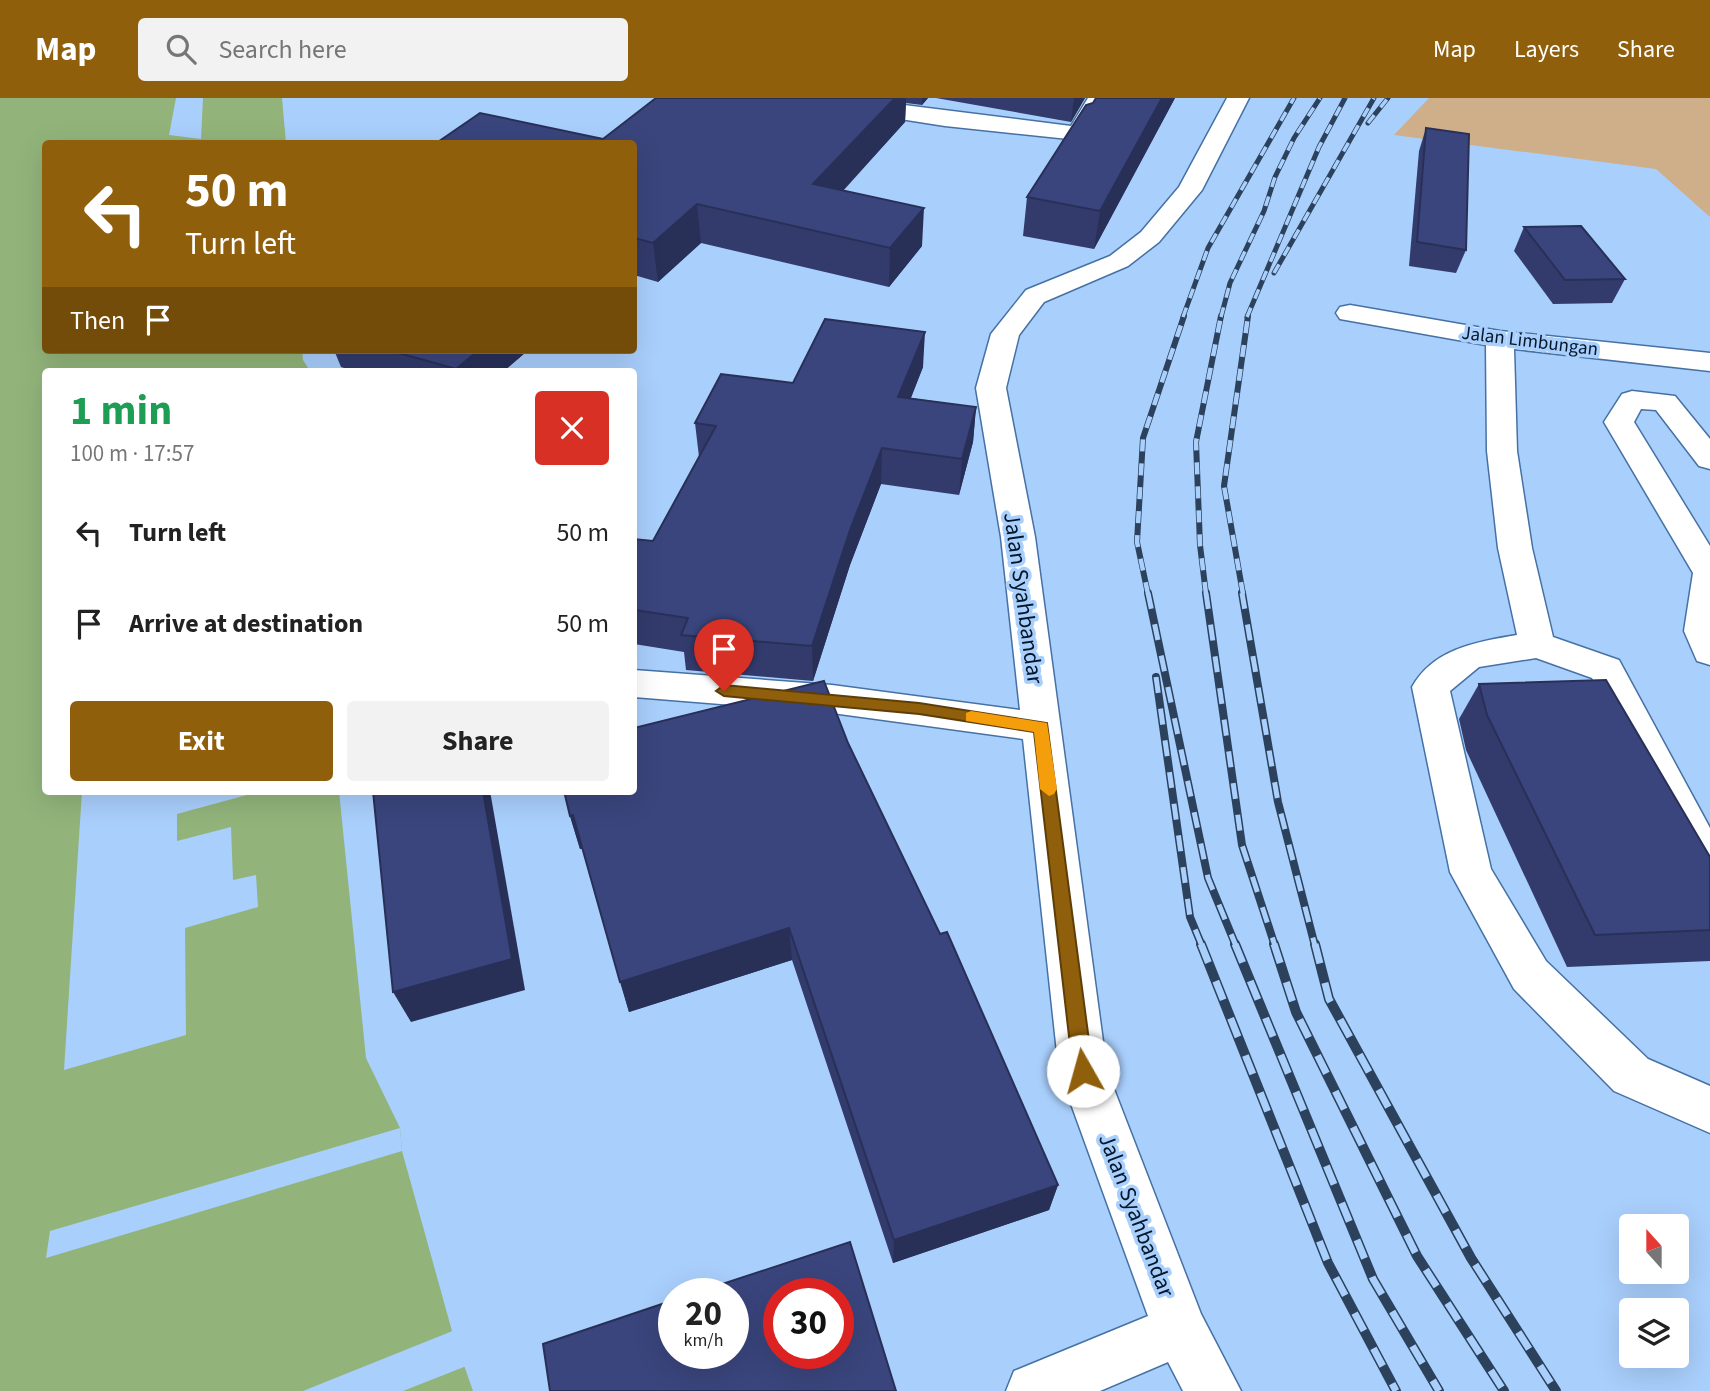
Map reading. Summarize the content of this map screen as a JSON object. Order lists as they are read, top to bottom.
{
  "streets": {
    "street": ["Jalan Limbungan", "Jalan Syahbandar"]
  },
  "north": "top",
  "page": {
    "header": "Map",
    "search": "Search here",
    "nav": ["Map", "Layers", "Share"],
    "turn": ["50 m", "Turn left"],
    "then": "Then",
    "heading": ["1 min", "100 m · 17:57"],
    "list": [
      {
        "name": "Turn left",
        "value": "50 m"
      },
      {
        "name": "Arrive at destination",
        "value": "50 m"
      }
    ],
    "buttons": ["Exit", "Share"],
    "speed": "20 km/h",
    "limit": "30"
  }
}
